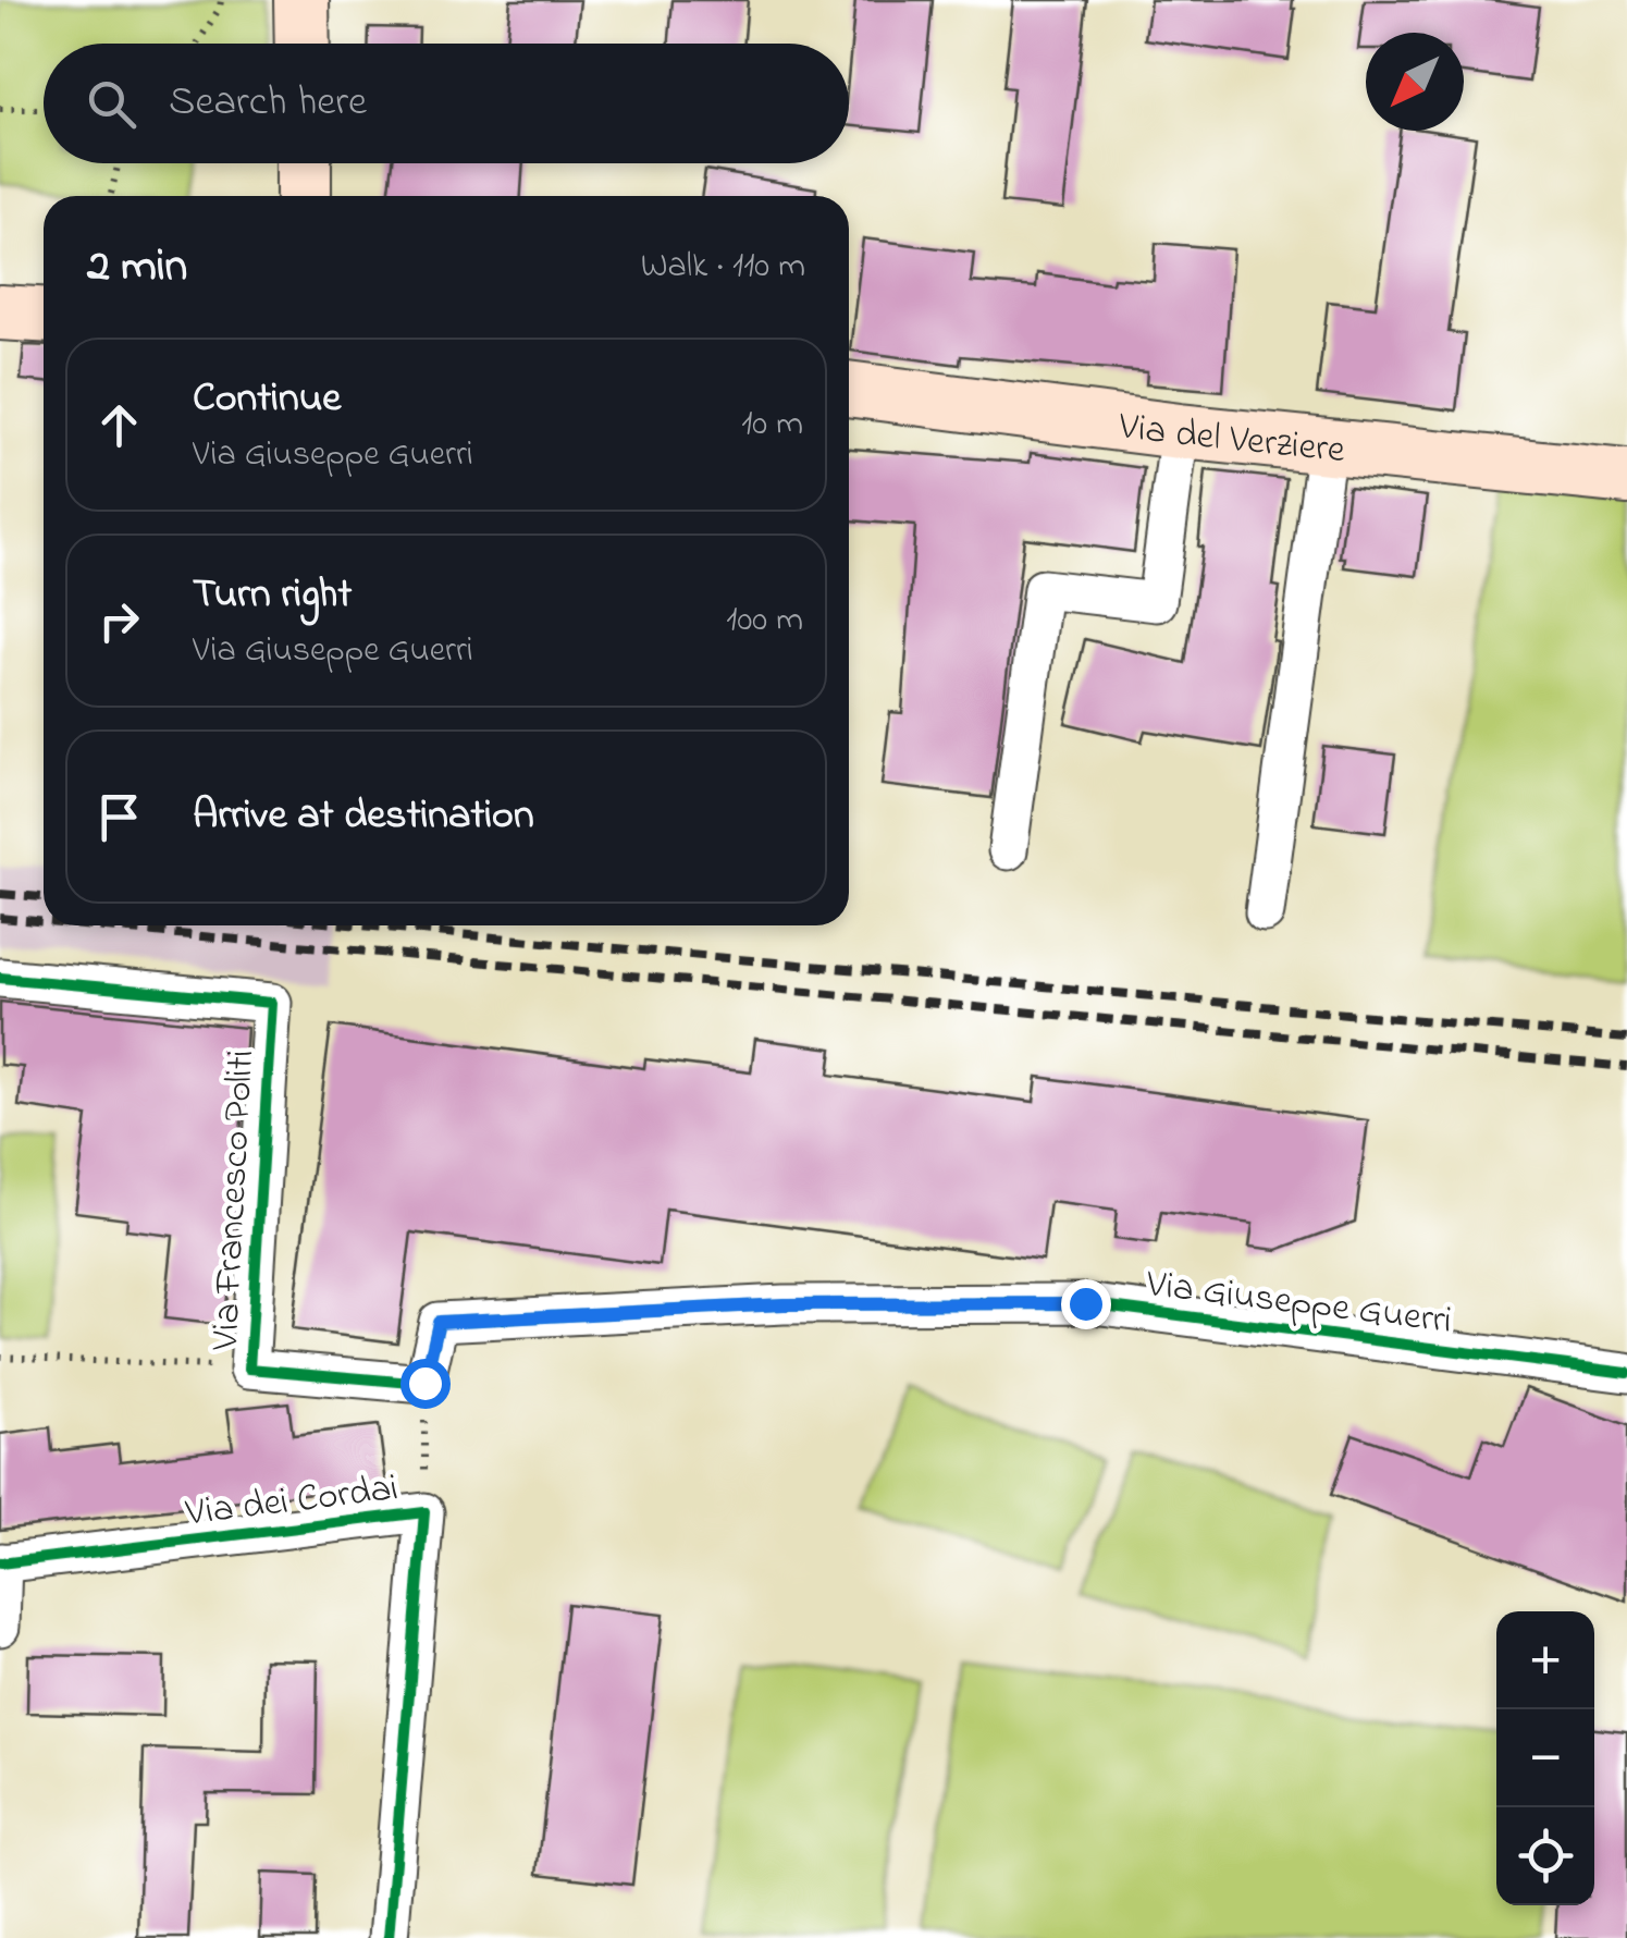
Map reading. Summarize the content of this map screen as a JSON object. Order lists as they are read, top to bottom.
{
  "streets": {
    "street": [
      "Via del Verziere",
      "Via Francesco Politi",
      "Via Giuseppe Guerri",
      "Via dei Cordai"
    ]
  },
  "crossings": [
    ["Via Francesco Politi", "Via Giuseppe Guerri"]
  ],
  "north": "bottom left",
  "page": {
    "search": "Search here",
    "heading": ["2 min", "Walk · 110 m"],
    "list": [
      ["Continue", "Via Giuseppe Guerri", "10 m"],
      ["Turn right", "Via Giuseppe Guerri", "100 m"],
      "Arrive at destination"
    ],
    "map_buttons": ["+", "−"]
  }
}
